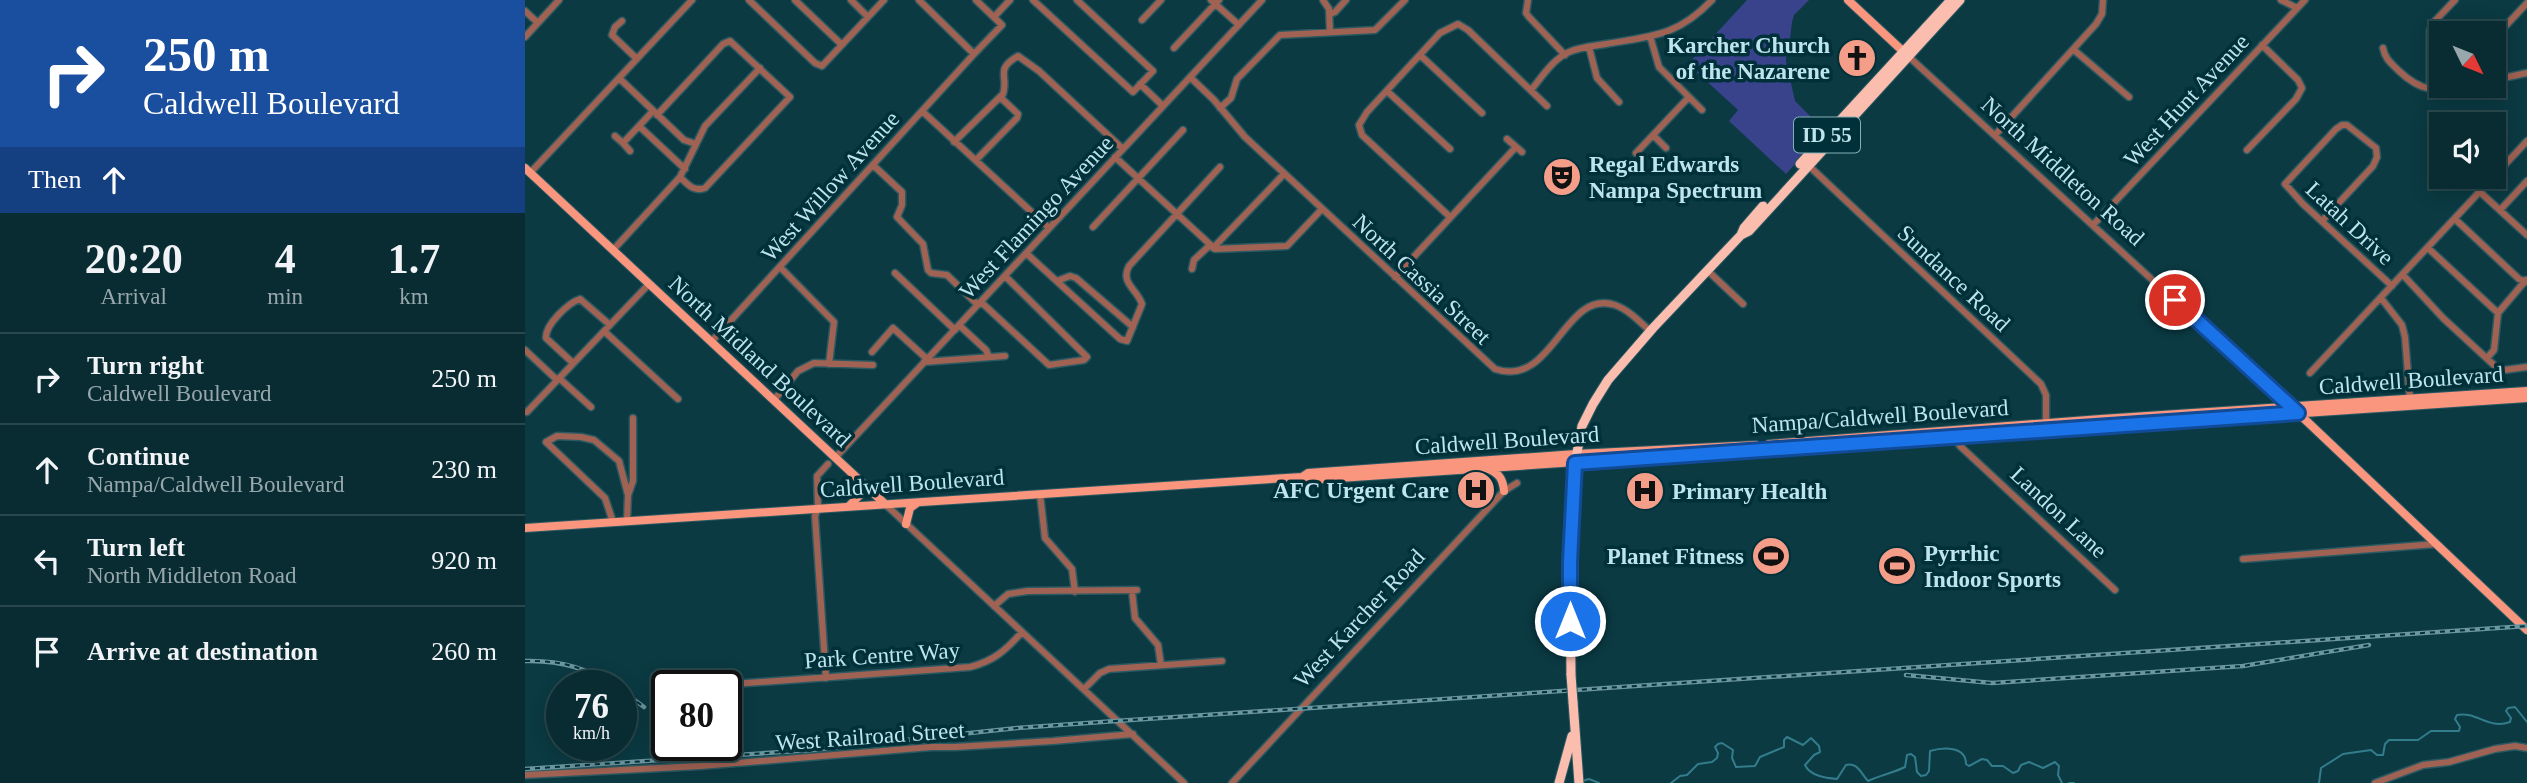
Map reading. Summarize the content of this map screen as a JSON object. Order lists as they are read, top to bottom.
{
  "streets": {
    "highway": ["ID 55"],
    "main road": [
      "North Middleton Road",
      "North Midland Boulevard",
      "Caldwell Boulevard",
      "Nampa/Caldwell Boulevard"
    ],
    "street": [
      "West Hunt Avenue",
      "West Willow Avenue",
      "West Flamingo Avenue",
      "Latah Drive",
      "Sundance Road",
      "North Cassia Street",
      "Landon Lane",
      "West Karcher Road",
      "Park Centre Way",
      "West Railroad Street"
    ]
  },
  "crossings": [
    ["West Hunt Avenue", "North Middleton Road"],
    ["ID 55", "North Middleton Road"],
    ["ID 55", "Sundance Road"],
    ["ID 55", "North Cassia Street"],
    ["ID 55", "Caldwell Boulevard"],
    ["North Middleton Road", "Caldwell Boulevard"],
    ["West Willow Avenue", "North Midland Boulevard"],
    ["West Flamingo Avenue", "North Cassia Street"],
    ["West Flamingo Avenue", "North Midland Boulevard"],
    ["Sundance Road", "Caldwell Boulevard"],
    ["Sundance Road", "Nampa/Caldwell Boulevard"],
    ["North Midland Boulevard", "Caldwell Boulevard"],
    ["North Midland Boulevard", "Park Centre Way"],
    ["North Midland Boulevard", "West Railroad Street"],
    ["Caldwell Boulevard", "Nampa/Caldwell Boulevard"],
    ["Nampa/Caldwell Boulevard", "Landon Lane"]
  ],
  "places": {
    "church": ["Karcher Church of the Nazarene"],
    "theatre": ["Regal Edwards Nampa Spectrum"],
    "hospital": ["AFC Urgent Care", "Primary Health"],
    "sports": ["Planet Fitness", "Pyrrhic Indoor Sports"]
  },
  "north": "bottom right",
  "page": {
    "turn": ["250 m", "Caldwell Boulevard"],
    "then": "Then",
    "eta": [
      "20:20",
      "Arrival",
      "4",
      "min",
      "1.7",
      "km"
    ],
    "list": [
      {
        "name": "Turn right",
        "note": "Caldwell Boulevard",
        "value": "250 m"
      },
      {
        "name": "Continue",
        "note": "Nampa/Caldwell Boulevard",
        "value": "230 m"
      },
      {
        "name": "Turn left",
        "note": "North Middleton Road",
        "value": "920 m"
      },
      {
        "name": "Arrive at destination",
        "value": "260 m"
      }
    ],
    "speed": "76 km/h",
    "limit": "80"
  }
}
